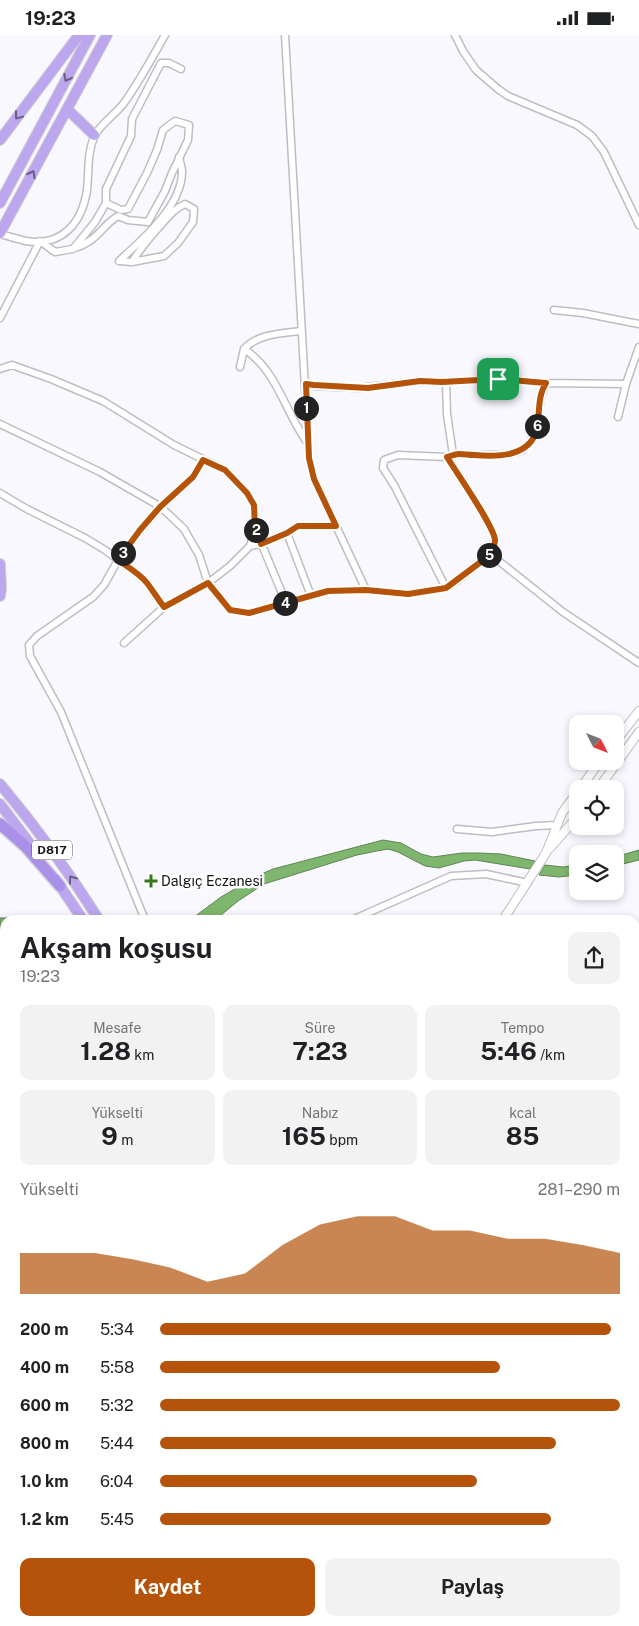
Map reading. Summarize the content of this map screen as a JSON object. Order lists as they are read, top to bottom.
{
  "streets": {
    "highway": ["D817"]
  },
  "places": {
    "health": ["Dalgıç Eczanesi"]
  },
  "north": "bottom right",
  "page": {
    "status": "19:23",
    "pins": [
      "1",
      "6",
      "2",
      "3",
      "5",
      "4"
    ],
    "heading": ["Akşam koşusu", "19:23"],
    "stats": [
      ["Mesafe", "1.28 km"],
      ["Süre", "7:23"],
      ["Tempo", "5:46 /km"],
      ["Yükselti", "9 m"],
      ["Nabız", "165 bpm"],
      ["kcal", "85"]
    ],
    "chart": ["Yükselti", "281–290 m"],
    "list": [
      {
        "name": "200 m",
        "note": "5:34"
      },
      {
        "name": "400 m",
        "note": "5:58"
      },
      {
        "name": "600 m",
        "note": "5:32"
      },
      {
        "name": "800 m",
        "note": "5:44"
      },
      {
        "name": "1.0 km",
        "note": "6:04"
      },
      {
        "name": "1.2 km",
        "note": "5:45"
      }
    ],
    "buttons": ["Kaydet", "Paylaş"]
  }
}
